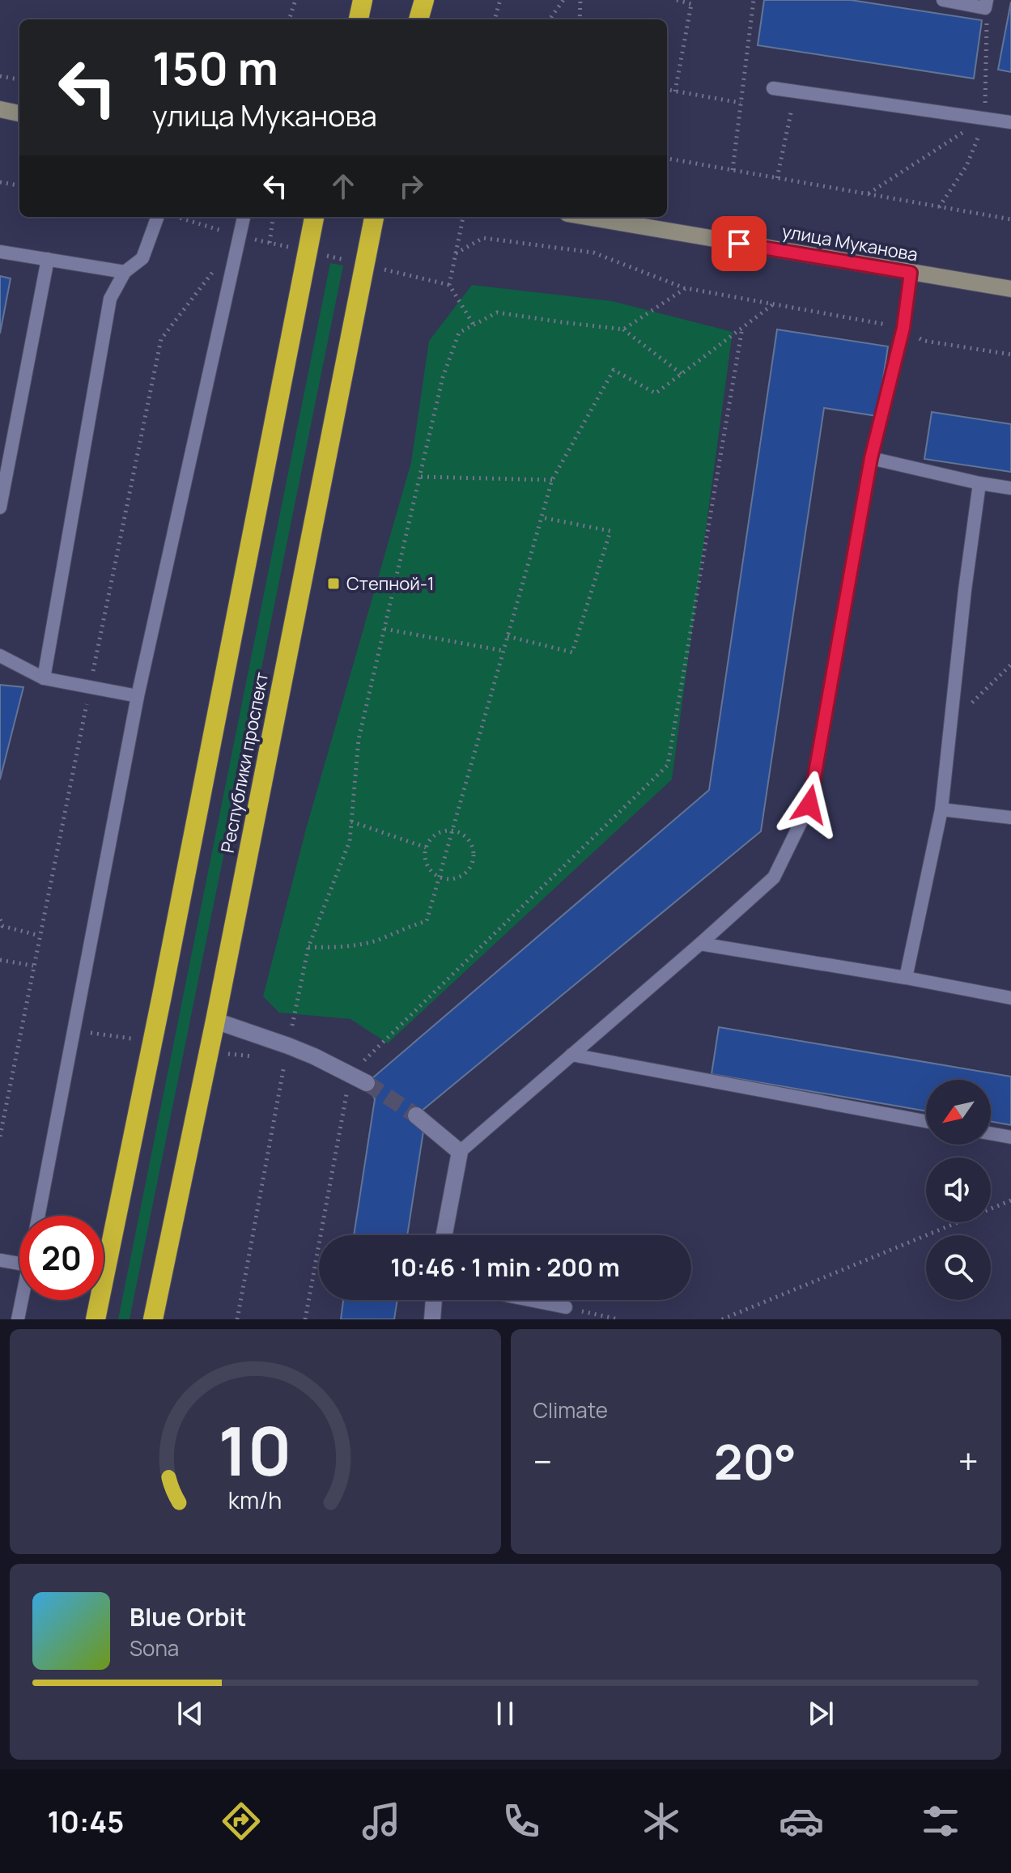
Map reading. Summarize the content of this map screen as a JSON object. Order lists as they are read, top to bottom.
{
  "streets": {
    "highway": ["Республики проспект"],
    "main road": ["улица Муканова"]
  },
  "places": {
    "transit": ["Степной-1"]
  },
  "north": "bottom left",
  "page": {
    "turn": ["150 m", "улица Муканова"],
    "limit": "20",
    "trip": "10:46 · 1 min · 200 m",
    "tile": "Climate",
    "heat": ["−", "20°", "+"],
    "song": ["Blue Orbit", "Sona"],
    "tabs": "10:45",
    "gauge": ["10", "km/h"]
  }
}
